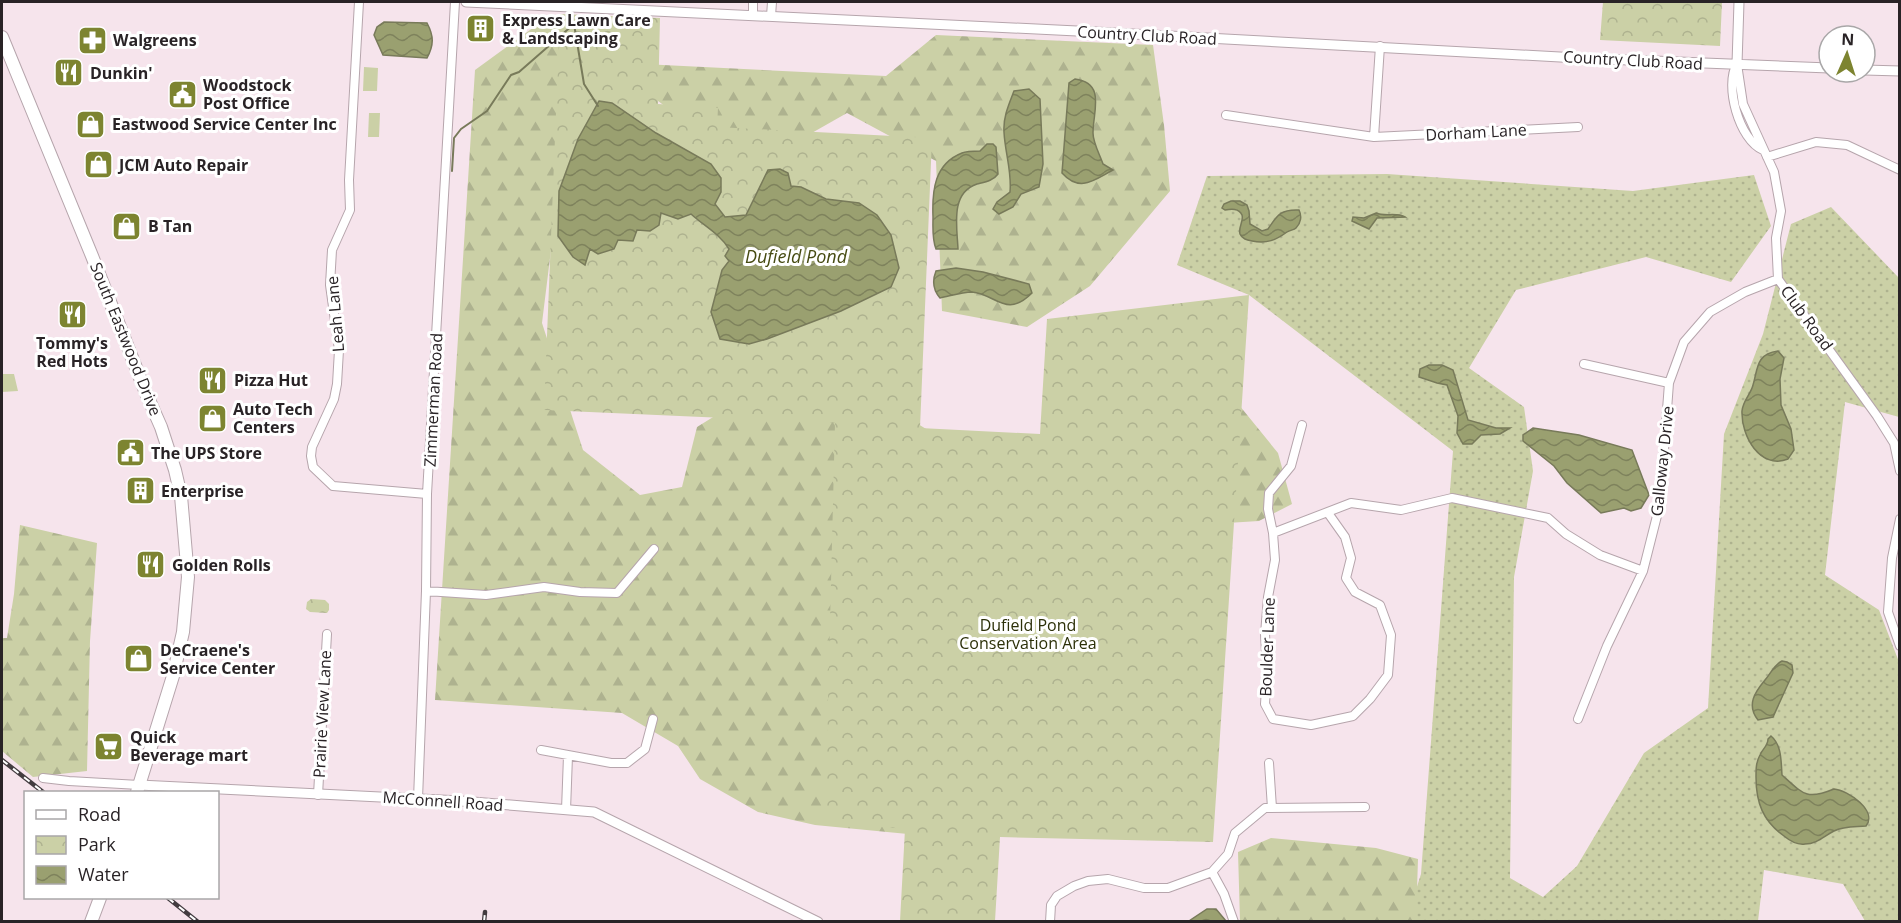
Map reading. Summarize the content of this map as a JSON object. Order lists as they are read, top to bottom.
{
  "streets": {
    "main road": ["South Eastwood Drive"],
    "street": [
      "Country Club Road",
      "Dorham Lane",
      "Leah Lane",
      "Club Road",
      "Zimmerman Road",
      "Galloway Drive",
      "Boulder Lane",
      "Prairie View Lane",
      "McConnell Road"
    ]
  },
  "crossings": [
    ["Country Club Road", "Club Road"],
    ["Leah Lane", "Zimmerman Road"],
    ["Club Road", "Galloway Drive"],
    ["South Eastwood Drive", "McConnell Road"],
    ["Zimmerman Road", "McConnell Road"],
    ["Prairie View Lane", "McConnell Road"]
  ],
  "water": ["Dufield Pond"],
  "parks": ["Dufield Pond Conservation Area"],
  "places": {
    "building": ["Express Lawn Care & Landscaping", "Enterprise"],
    "pharmacy": ["Walgreens"],
    "restaurant": [
      "Dunkin'",
      "Tommy's Red Hots",
      "Pizza Hut",
      "Golden Rolls"
    ],
    "public building": ["Woodstock Post Office", "The UPS Store"],
    "shop": [
      "Eastwood Service Center Inc",
      "JCM Auto Repair",
      "B Tan",
      "Auto Tech Centers",
      "DeCraene's Service Center"
    ],
    "supermarket": ["Quick Beverage mart"]
  },
  "legend": ["Road", "Park", "Water"],
  "north": "top"
}
